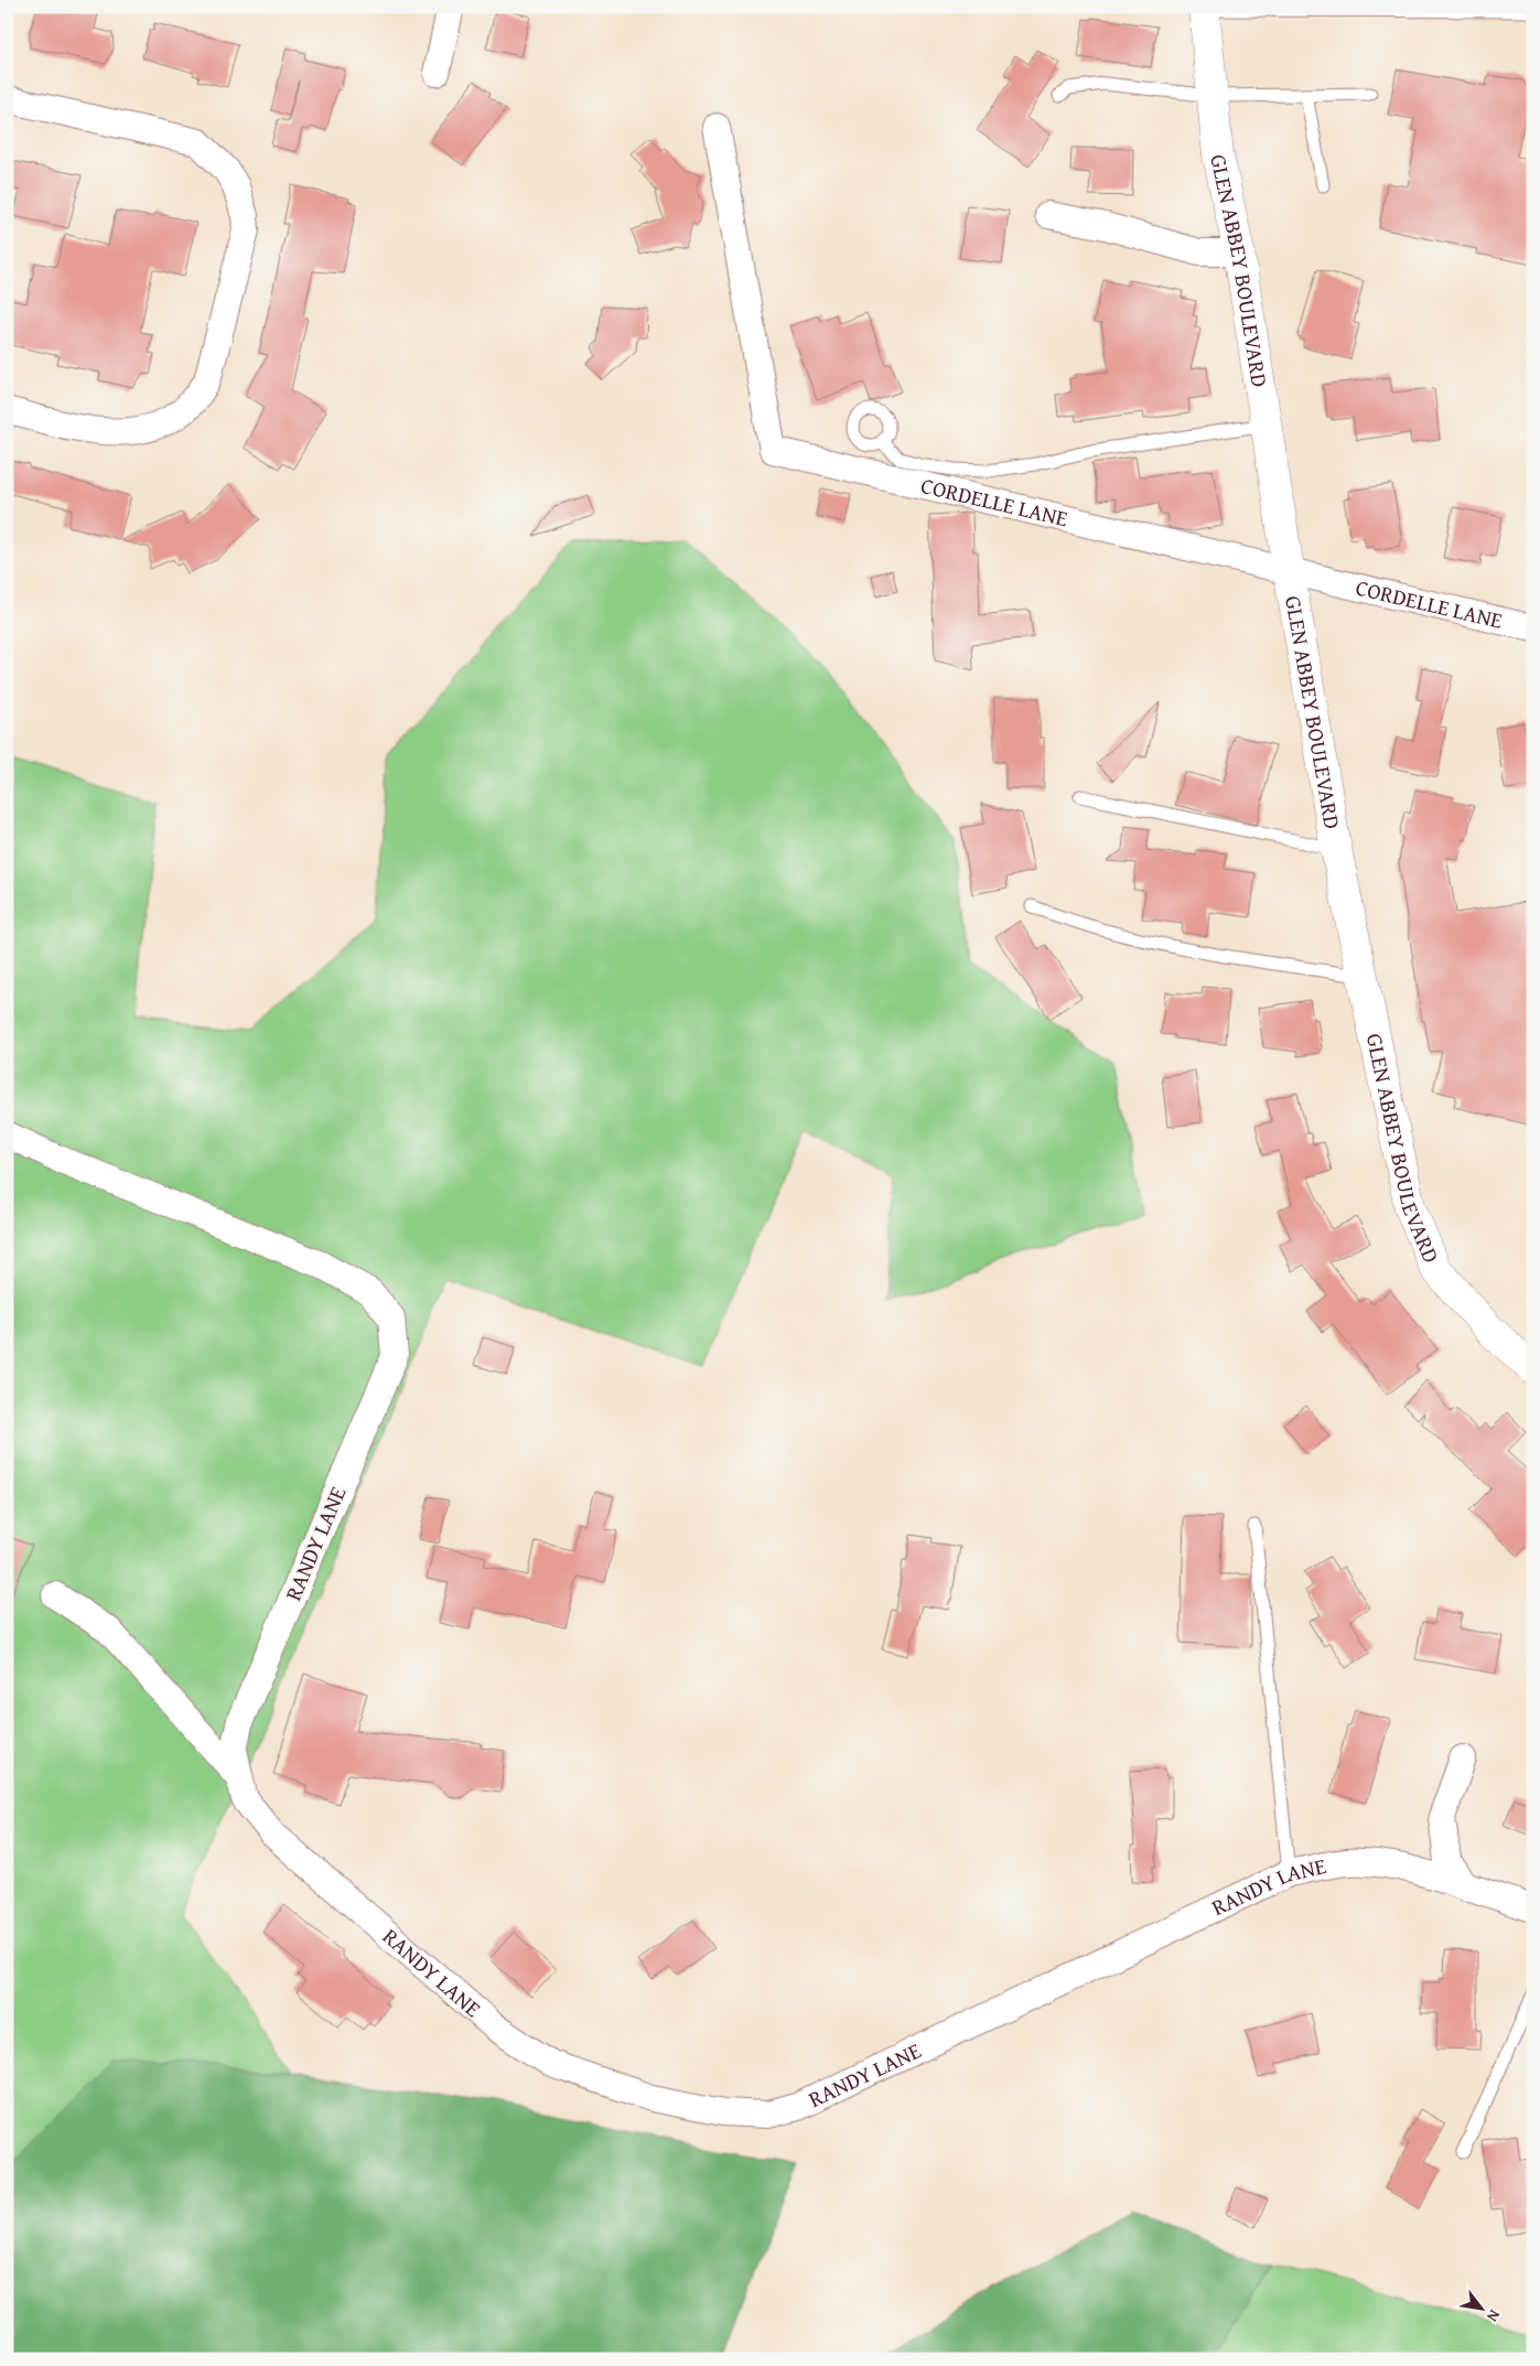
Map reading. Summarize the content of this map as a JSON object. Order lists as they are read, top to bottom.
{
  "streets": {
    "street": ["GLEN ABBEY BOULEVARD", "CORDELLE LANE", "RANDY LANE"]
  },
  "crossings": [
    ["GLEN ABBEY BOULEVARD", "CORDELLE LANE"]
  ],
  "north": "bottom right"
}
